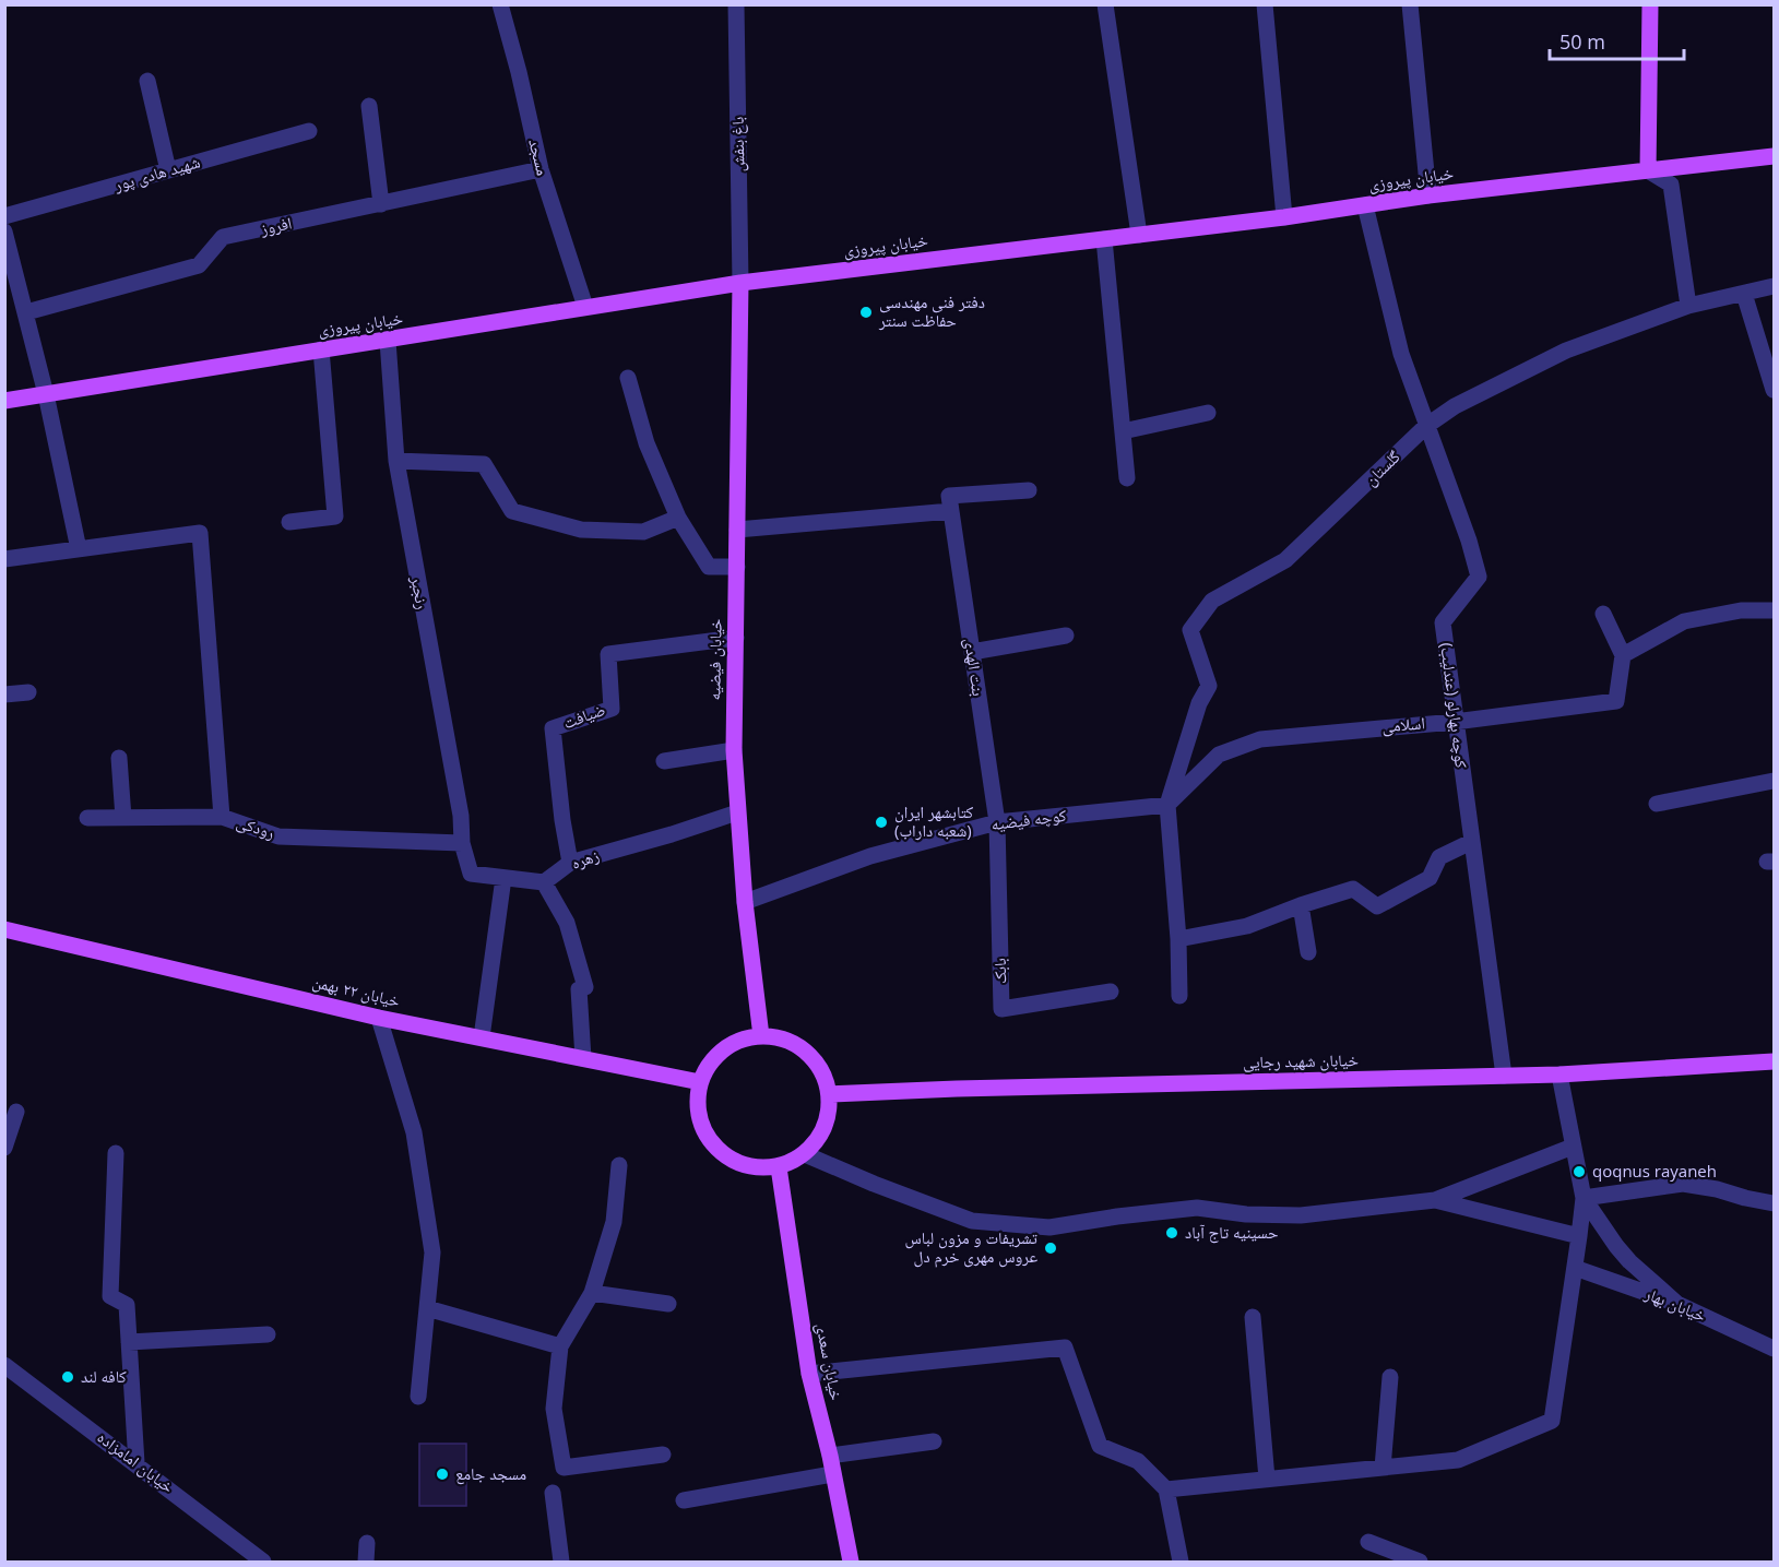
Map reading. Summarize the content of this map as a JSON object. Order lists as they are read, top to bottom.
{
  "streets": {
    "main road": [
      "خیابان پیروزی",
      "خیابان فیضیه",
      "خیابان ۲۲ بهمن",
      "خیابان شهید رجایی",
      "خیابان سعدی"
    ],
    "street": [
      "باغ بنفش",
      "مسجد",
      "شهید هادی پور",
      "افروز",
      "گلستان",
      "رنجبر",
      "بنت الهدی",
      "کوچه بهارلو (عندلیب)",
      "ضیافت",
      "اسلامی",
      "کوچه فیضیه",
      "رودکی",
      "زهره",
      "بابک",
      "خیابان بهار",
      "خیابان امامزاده"
    ]
  },
  "crossings": [
    ["باغ بنفش", "خیابان پیروزی"],
    ["باغ بنفش", "خیابان فیضیه"],
    ["مسجد", "خیابان پیروزی"],
    ["مسجد", "افروز"],
    ["خیابان پیروزی", "رنجبر"],
    ["خیابان پیروزی", "خیابان فیضیه"],
    ["خیابان پیروزی", "کوچه بهارلو (عندلیب)"],
    ["گلستان", "کوچه بهارلو (عندلیب)"],
    ["گلستان", "اسلامی"],
    ["گلستان", "کوچه فیضیه"],
    ["رنجبر", "رودکی"],
    ["خیابان فیضیه", "ضیافت"],
    ["خیابان فیضیه", "کوچه فیضیه"],
    ["خیابان فیضیه", "زهره"],
    ["خیابان فیضیه", "خیابان ۲۲ بهمن"],
    ["خیابان فیضیه", "خیابان شهید رجایی"],
    ["خیابان فیضیه", "خیابان سعدی"],
    ["بنت الهدی", "کوچه فیضیه"],
    ["بنت الهدی", "بابک"],
    ["کوچه بهارلو (عندلیب)", "اسلامی"],
    ["کوچه بهارلو (عندلیب)", "خیابان شهید رجایی"],
    ["ضیافت", "زهره"],
    ["اسلامی", "کوچه فیضیه"],
    ["کوچه فیضیه", "بابک"],
    ["خیابان ۲۲ بهمن", "خیابان شهید رجایی"],
    ["خیابان ۲۲ بهمن", "خیابان سعدی"],
    ["خیابان شهید رجایی", "خیابان سعدی"]
  ],
  "places": [
    "دفتر فنی مهندسی حفاظت سنتر",
    "کتابشهر ایران (شعبه داراب)",
    "qoqnus rayaneh",
    "حسینیه تاج آباد",
    "تشریفات و مزون لباس عروس مهری خرم دل",
    "كافه لند",
    "مسجد جامع"
  ],
  "scale_bar": "50 m"
}
